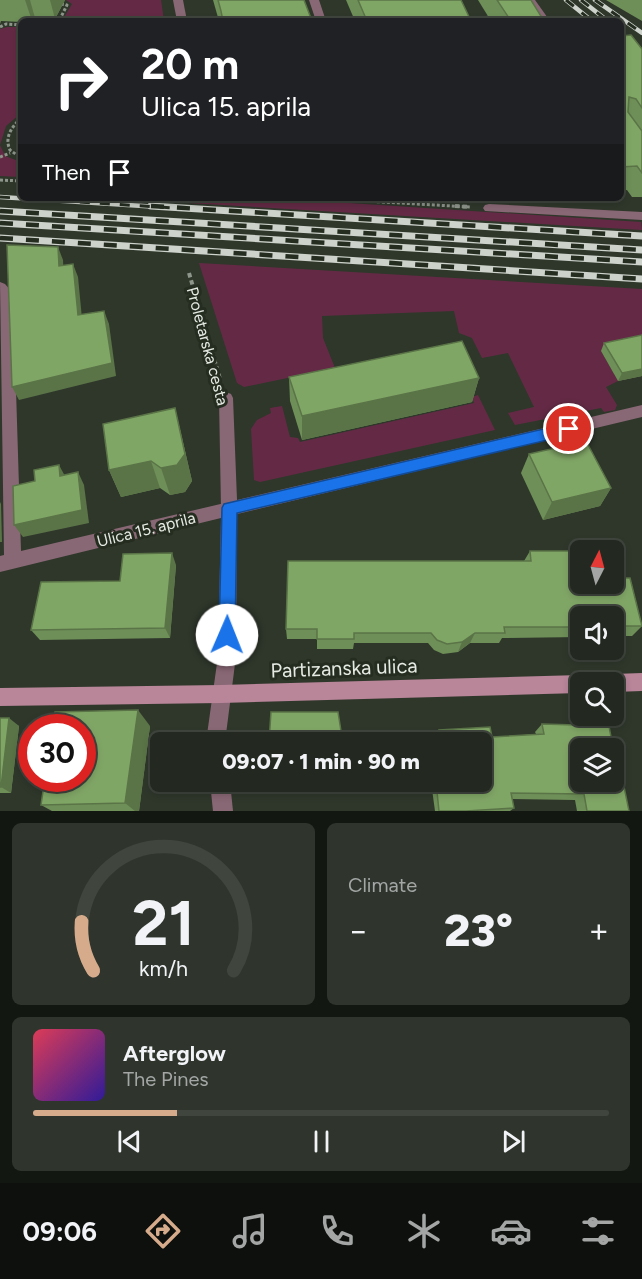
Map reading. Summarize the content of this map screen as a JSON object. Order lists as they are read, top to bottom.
{
  "streets": {
    "street": ["Proletarska cesta", "Ulica 15. aprila", "Partizanska ulica"]
  },
  "crossings": [
    ["Proletarska cesta", "Ulica 15. aprila"],
    ["Proletarska cesta", "Partizanska ulica"]
  ],
  "north": "top",
  "page": {
    "turn": ["20 m", "Ulica 15. aprila"],
    "then": "Then",
    "limit": "30",
    "trip": "09:07 · 1 min · 90 m",
    "tile": "Climate",
    "heat": ["−", "23°", "+"],
    "song": ["Afterglow", "The Pines"],
    "tabs": "09:06",
    "gauge": ["21", "km/h"]
  }
}
